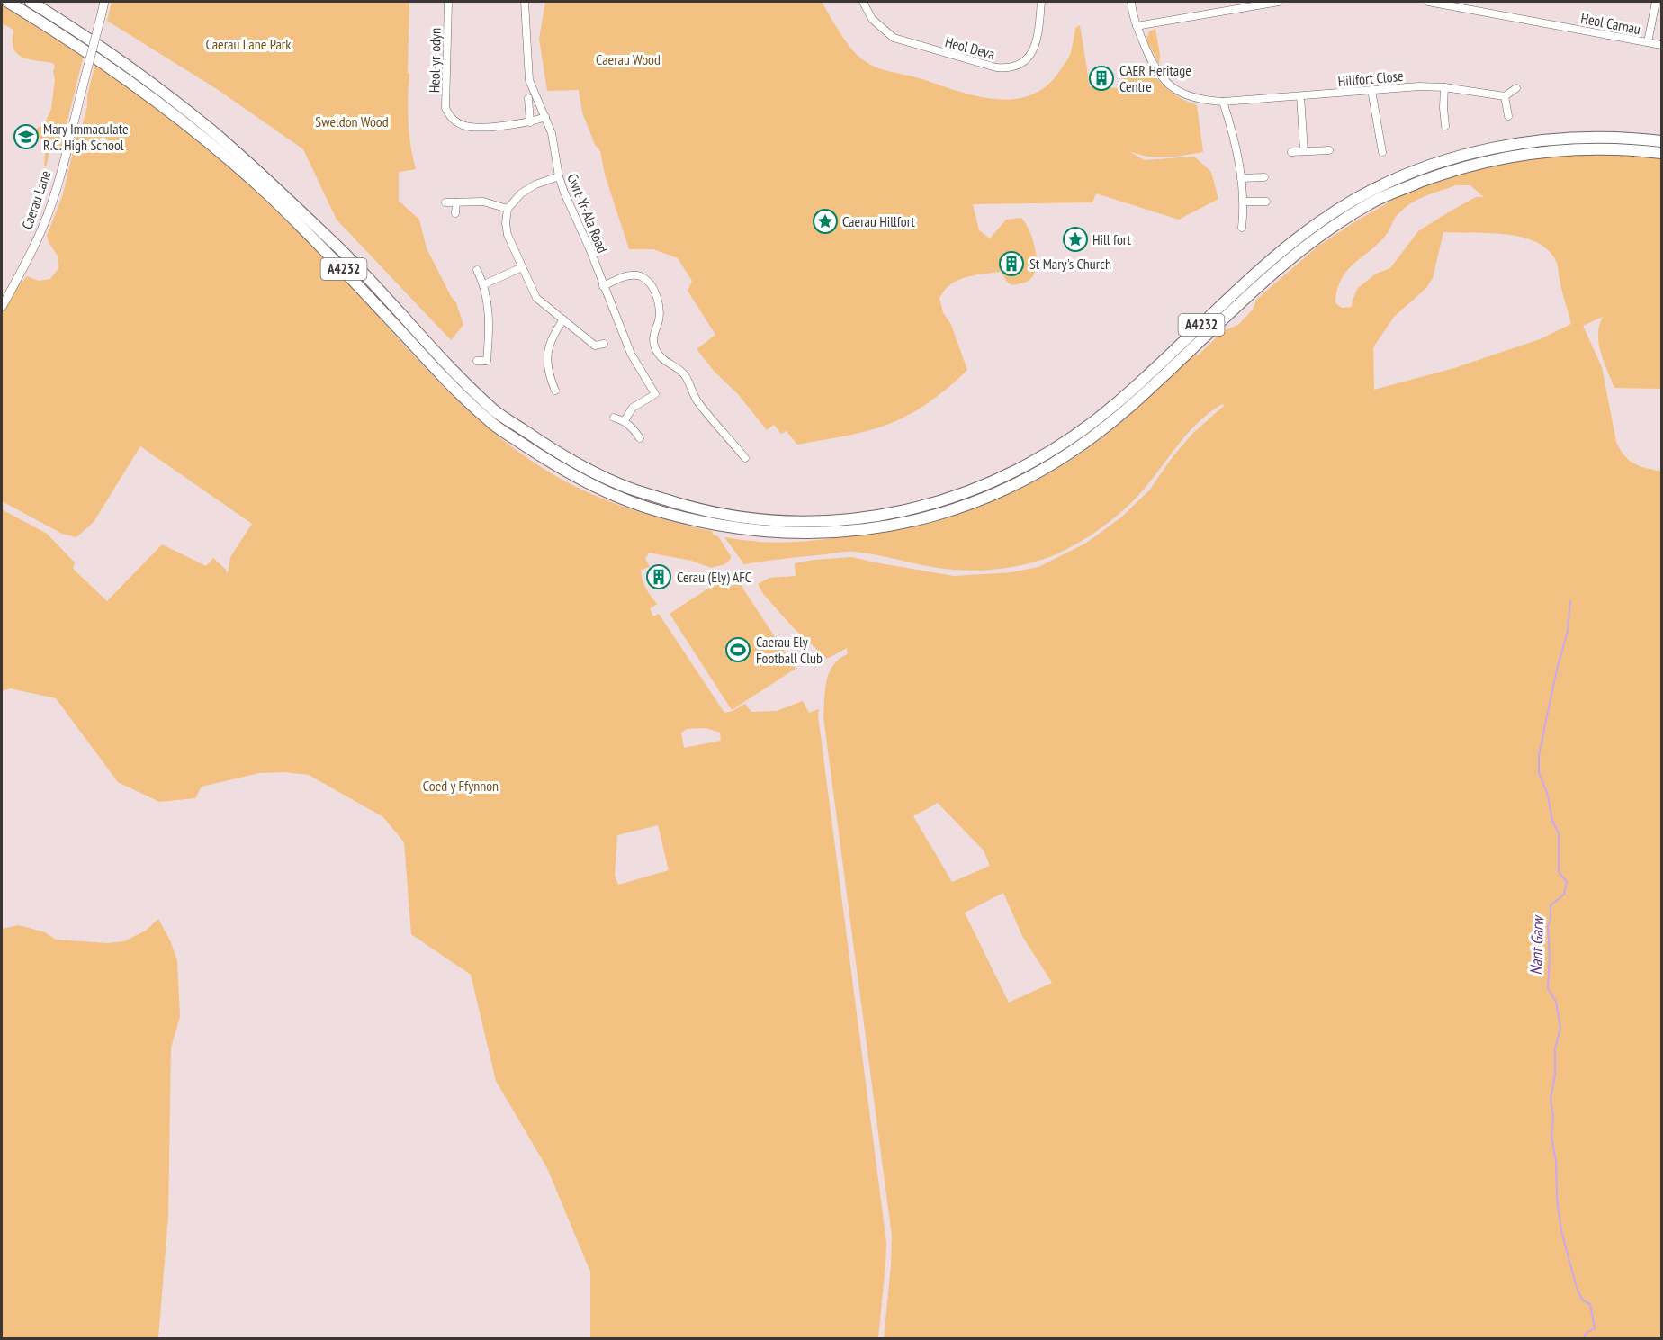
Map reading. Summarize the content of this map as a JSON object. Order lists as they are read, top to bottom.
{
  "streets": {
    "main road": ["A4232"],
    "street": [
      "Heol Carnau",
      "Heol Deva",
      "Heol-yr-odyn",
      "Hillfort Close",
      "Caerau Lane",
      "Cwrt-Yr-Ala Road"
    ]
  },
  "crossings": [
    ["Heol-yr-odyn", "Cwrt-Yr-Ala Road"]
  ],
  "water": ["Nant Garw"],
  "parks": [
    "Caerau Lane Park",
    "Caerau Wood",
    "Sweldon Wood",
    "Coed y Ffynnon"
  ],
  "places": {
    "building": ["CAER Heritage Centre", "St Mary's Church", "Cerau (Ely) AFC"],
    "school or university": ["Mary Immaculate R.C. High School"],
    "place": ["Caerau Hillfort", "Hill fort"],
    "sports": ["Caerau Ely Football Club"]
  }
}
